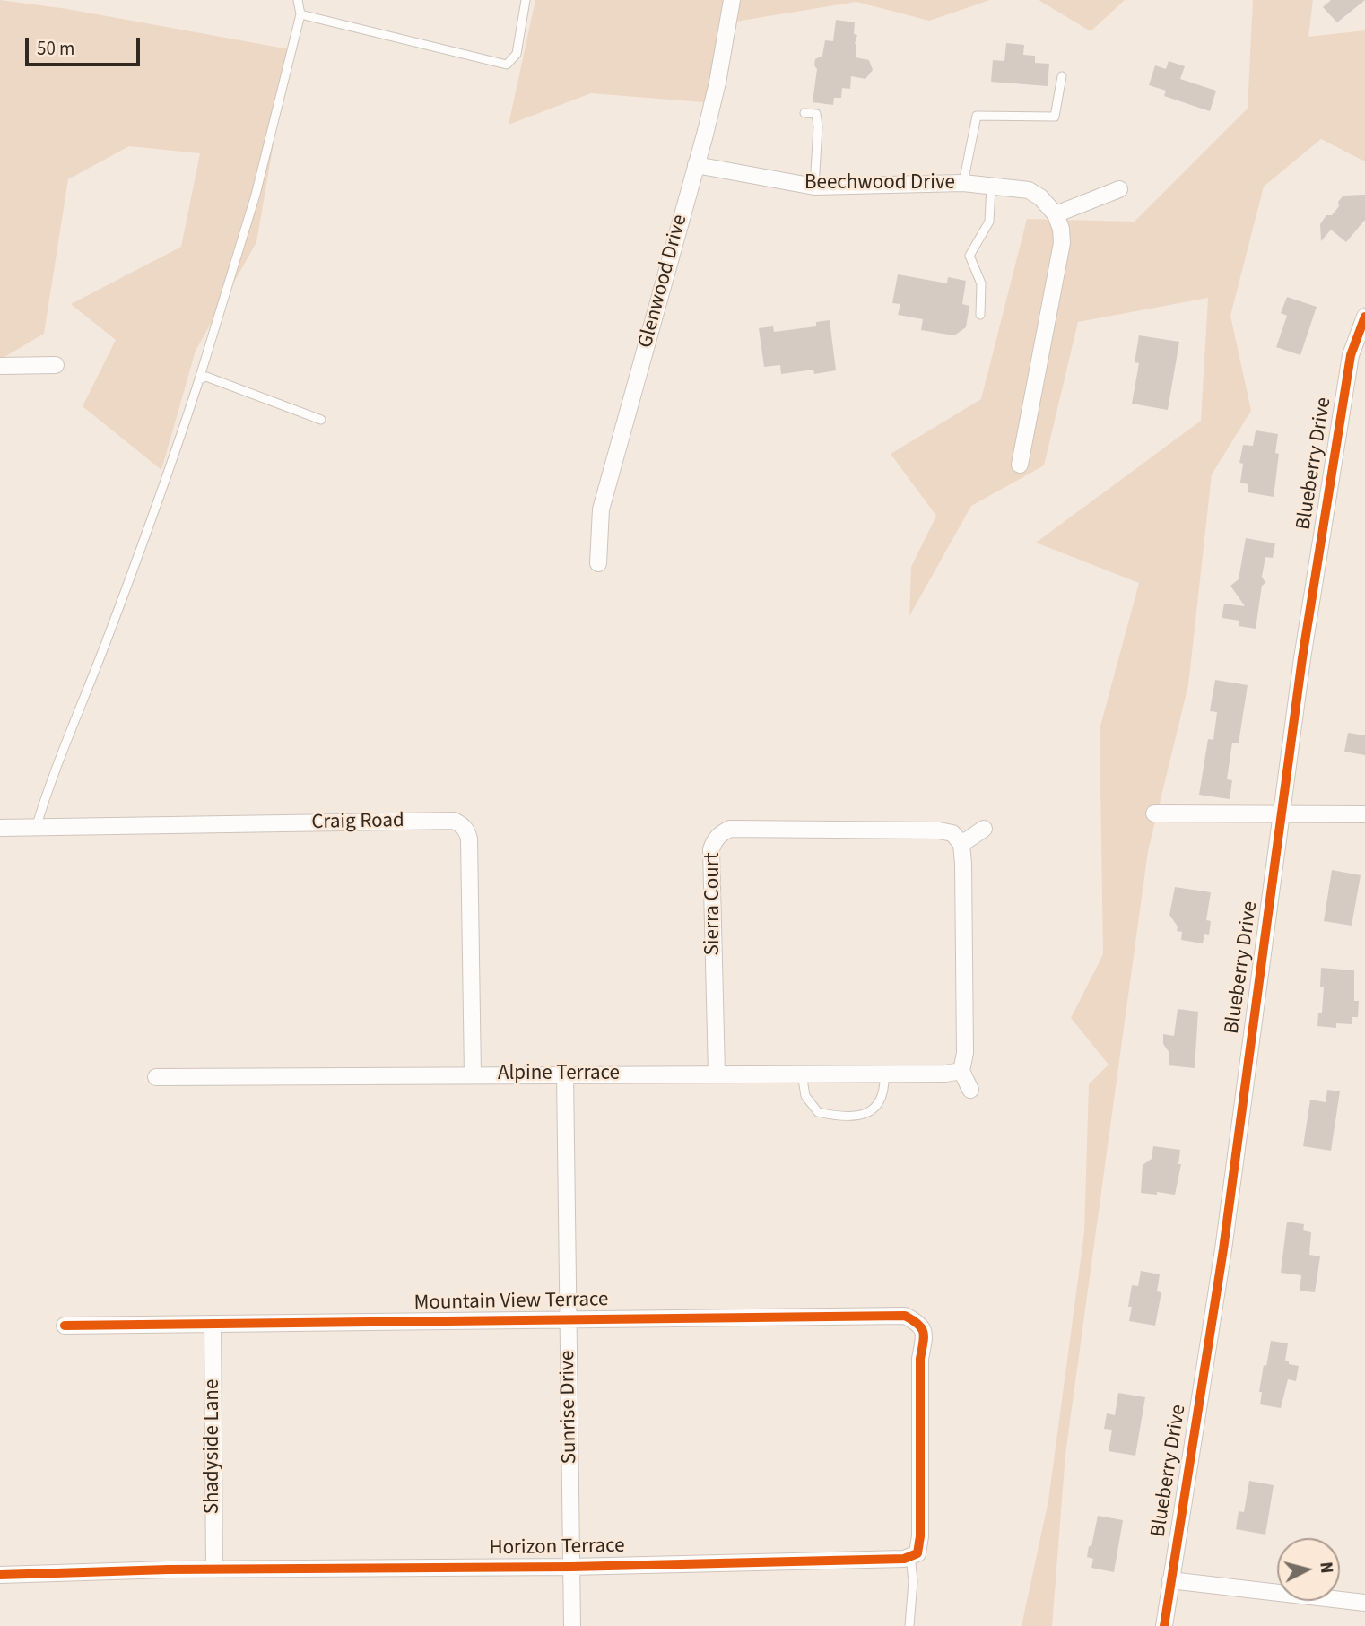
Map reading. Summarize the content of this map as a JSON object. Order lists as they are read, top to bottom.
{
  "streets": {
    "street": [
      "Beechwood Drive",
      "Glenwood Drive",
      "Blueberry Drive",
      "Craig Road",
      "Sierra Court",
      "Alpine Terrace",
      "Mountain View Terrace",
      "Sunrise Drive",
      "Shadyside Lane",
      "Horizon Terrace"
    ]
  },
  "crossings": [
    ["Beechwood Drive", "Glenwood Drive"],
    ["Craig Road", "Alpine Terrace"],
    ["Sierra Court", "Alpine Terrace"],
    ["Alpine Terrace", "Sunrise Drive"],
    ["Mountain View Terrace", "Sunrise Drive"],
    ["Mountain View Terrace", "Shadyside Lane"],
    ["Mountain View Terrace", "Horizon Terrace"],
    ["Sunrise Drive", "Horizon Terrace"],
    ["Shadyside Lane", "Horizon Terrace"]
  ],
  "scale_bar": "50 m",
  "north": "right"
}
